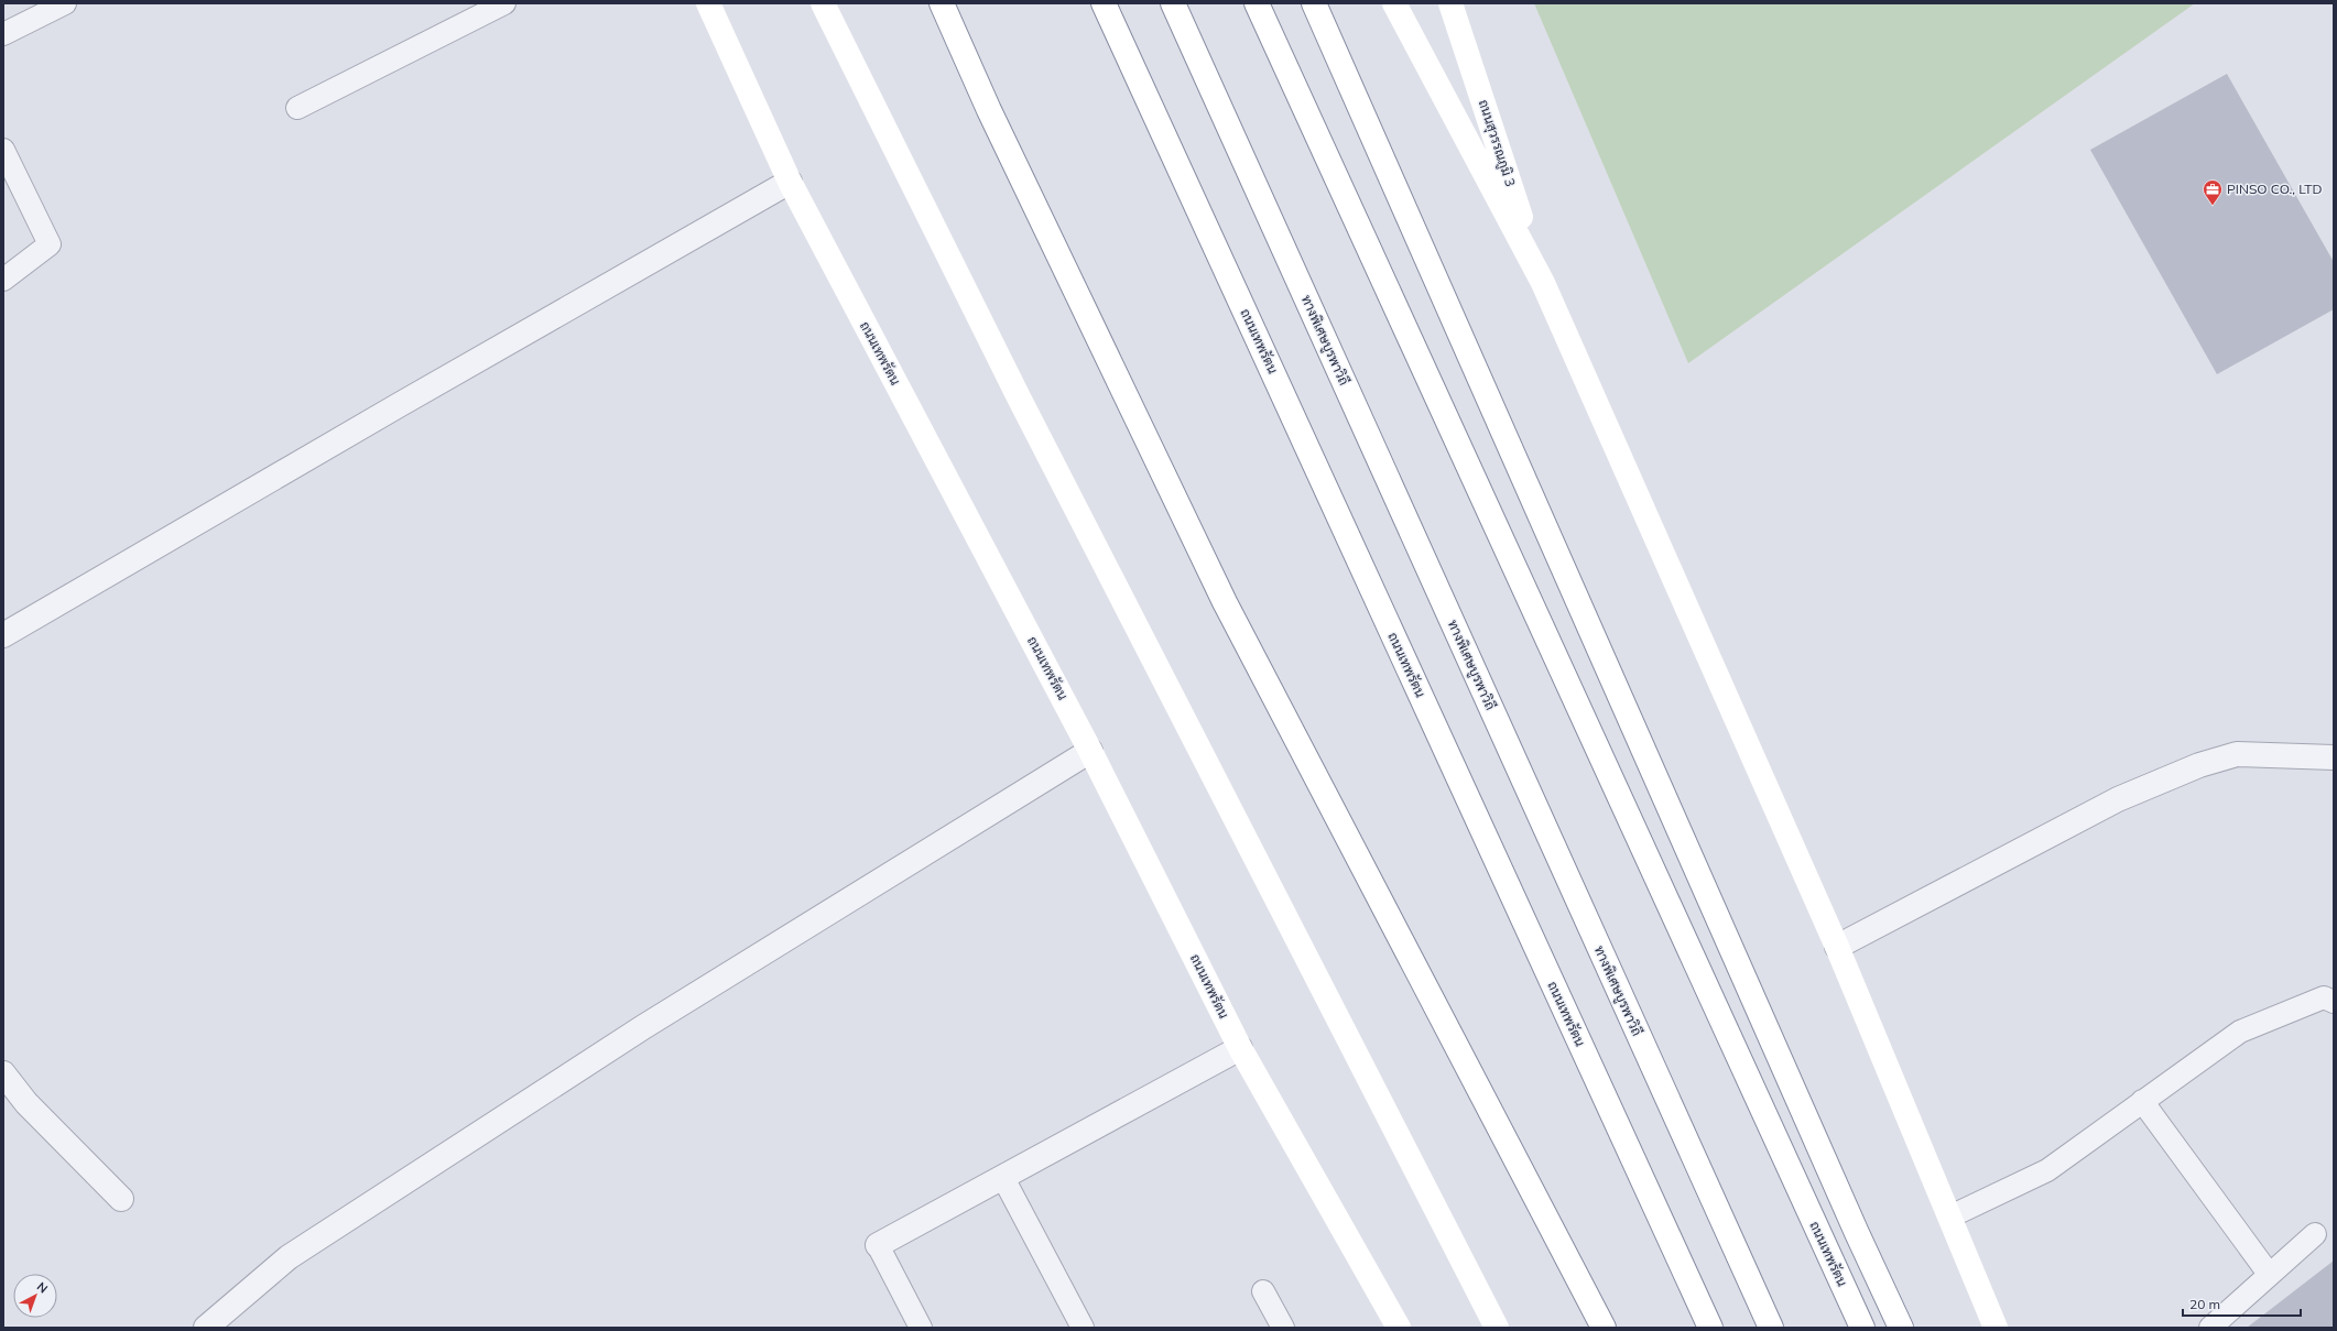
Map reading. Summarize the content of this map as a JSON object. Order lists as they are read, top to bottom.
{
  "streets": {
    "main road": ["ถนนสุวรรณภูมิ 3", "ทางพิเศษบูรพาวิถี", "ถนนเทพรัตน"]
  },
  "places": {
    "office": ["PINSO CO., LTD"]
  },
  "scale_bar": "20 m",
  "north": "top right"
}
